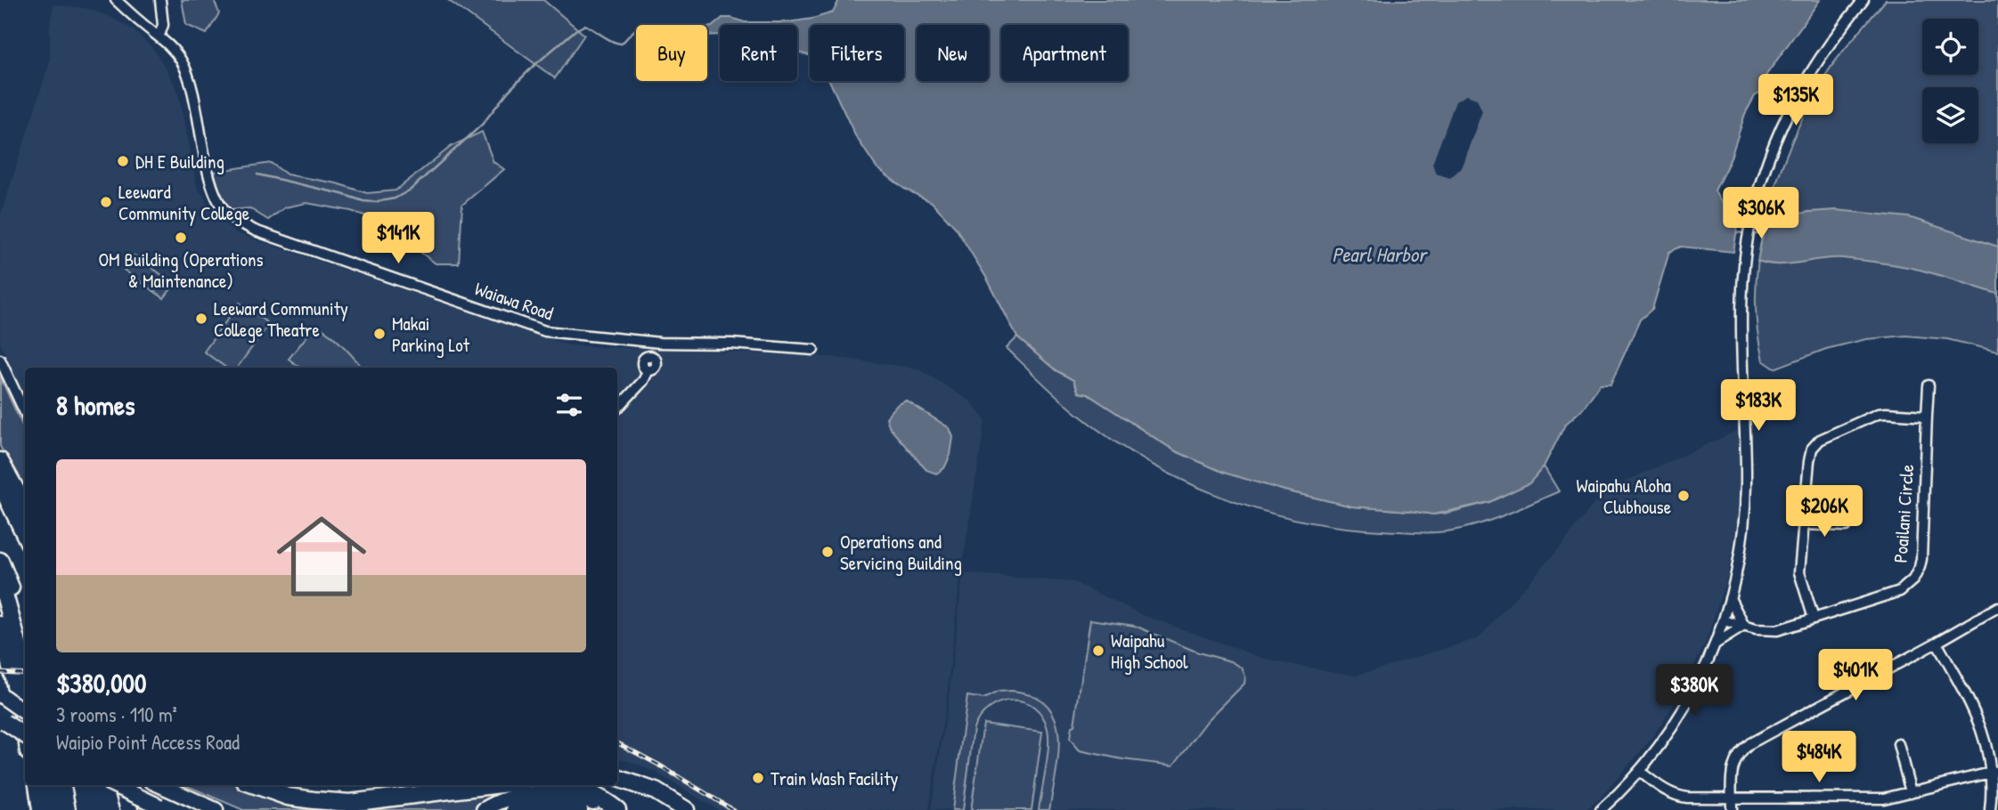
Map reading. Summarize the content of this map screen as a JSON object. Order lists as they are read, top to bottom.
{
  "streets": {
    "street": ["Waiawa Road", "Poailani Circle"]
  },
  "water": ["Pearl Harbor"],
  "places": [
    "DH E Building",
    "Leeward Community College",
    "OM Building (Operations & Maintenance)",
    "Leeward Community College Theatre",
    "Makai Parking Lot",
    "Waipahu Aloha Clubhouse",
    "Operations and Servicing Building",
    "Waipahu High School",
    "Train Wash Facility"
  ],
  "page": {
    "chip": [
      "Buy",
      "Rent",
      "Filters",
      "New",
      "Apartment"
    ],
    "price": [
      "$135K",
      "$306K",
      "$141K",
      "$183K",
      "$206K",
      "$401K",
      "$380K",
      "$484K"
    ],
    "heading": "8 homes",
    "list": [
      {
        "name": "$380,000",
        "note": "3 rooms · 110 m² · Waipio Point Access Road"
      }
    ]
  }
}
